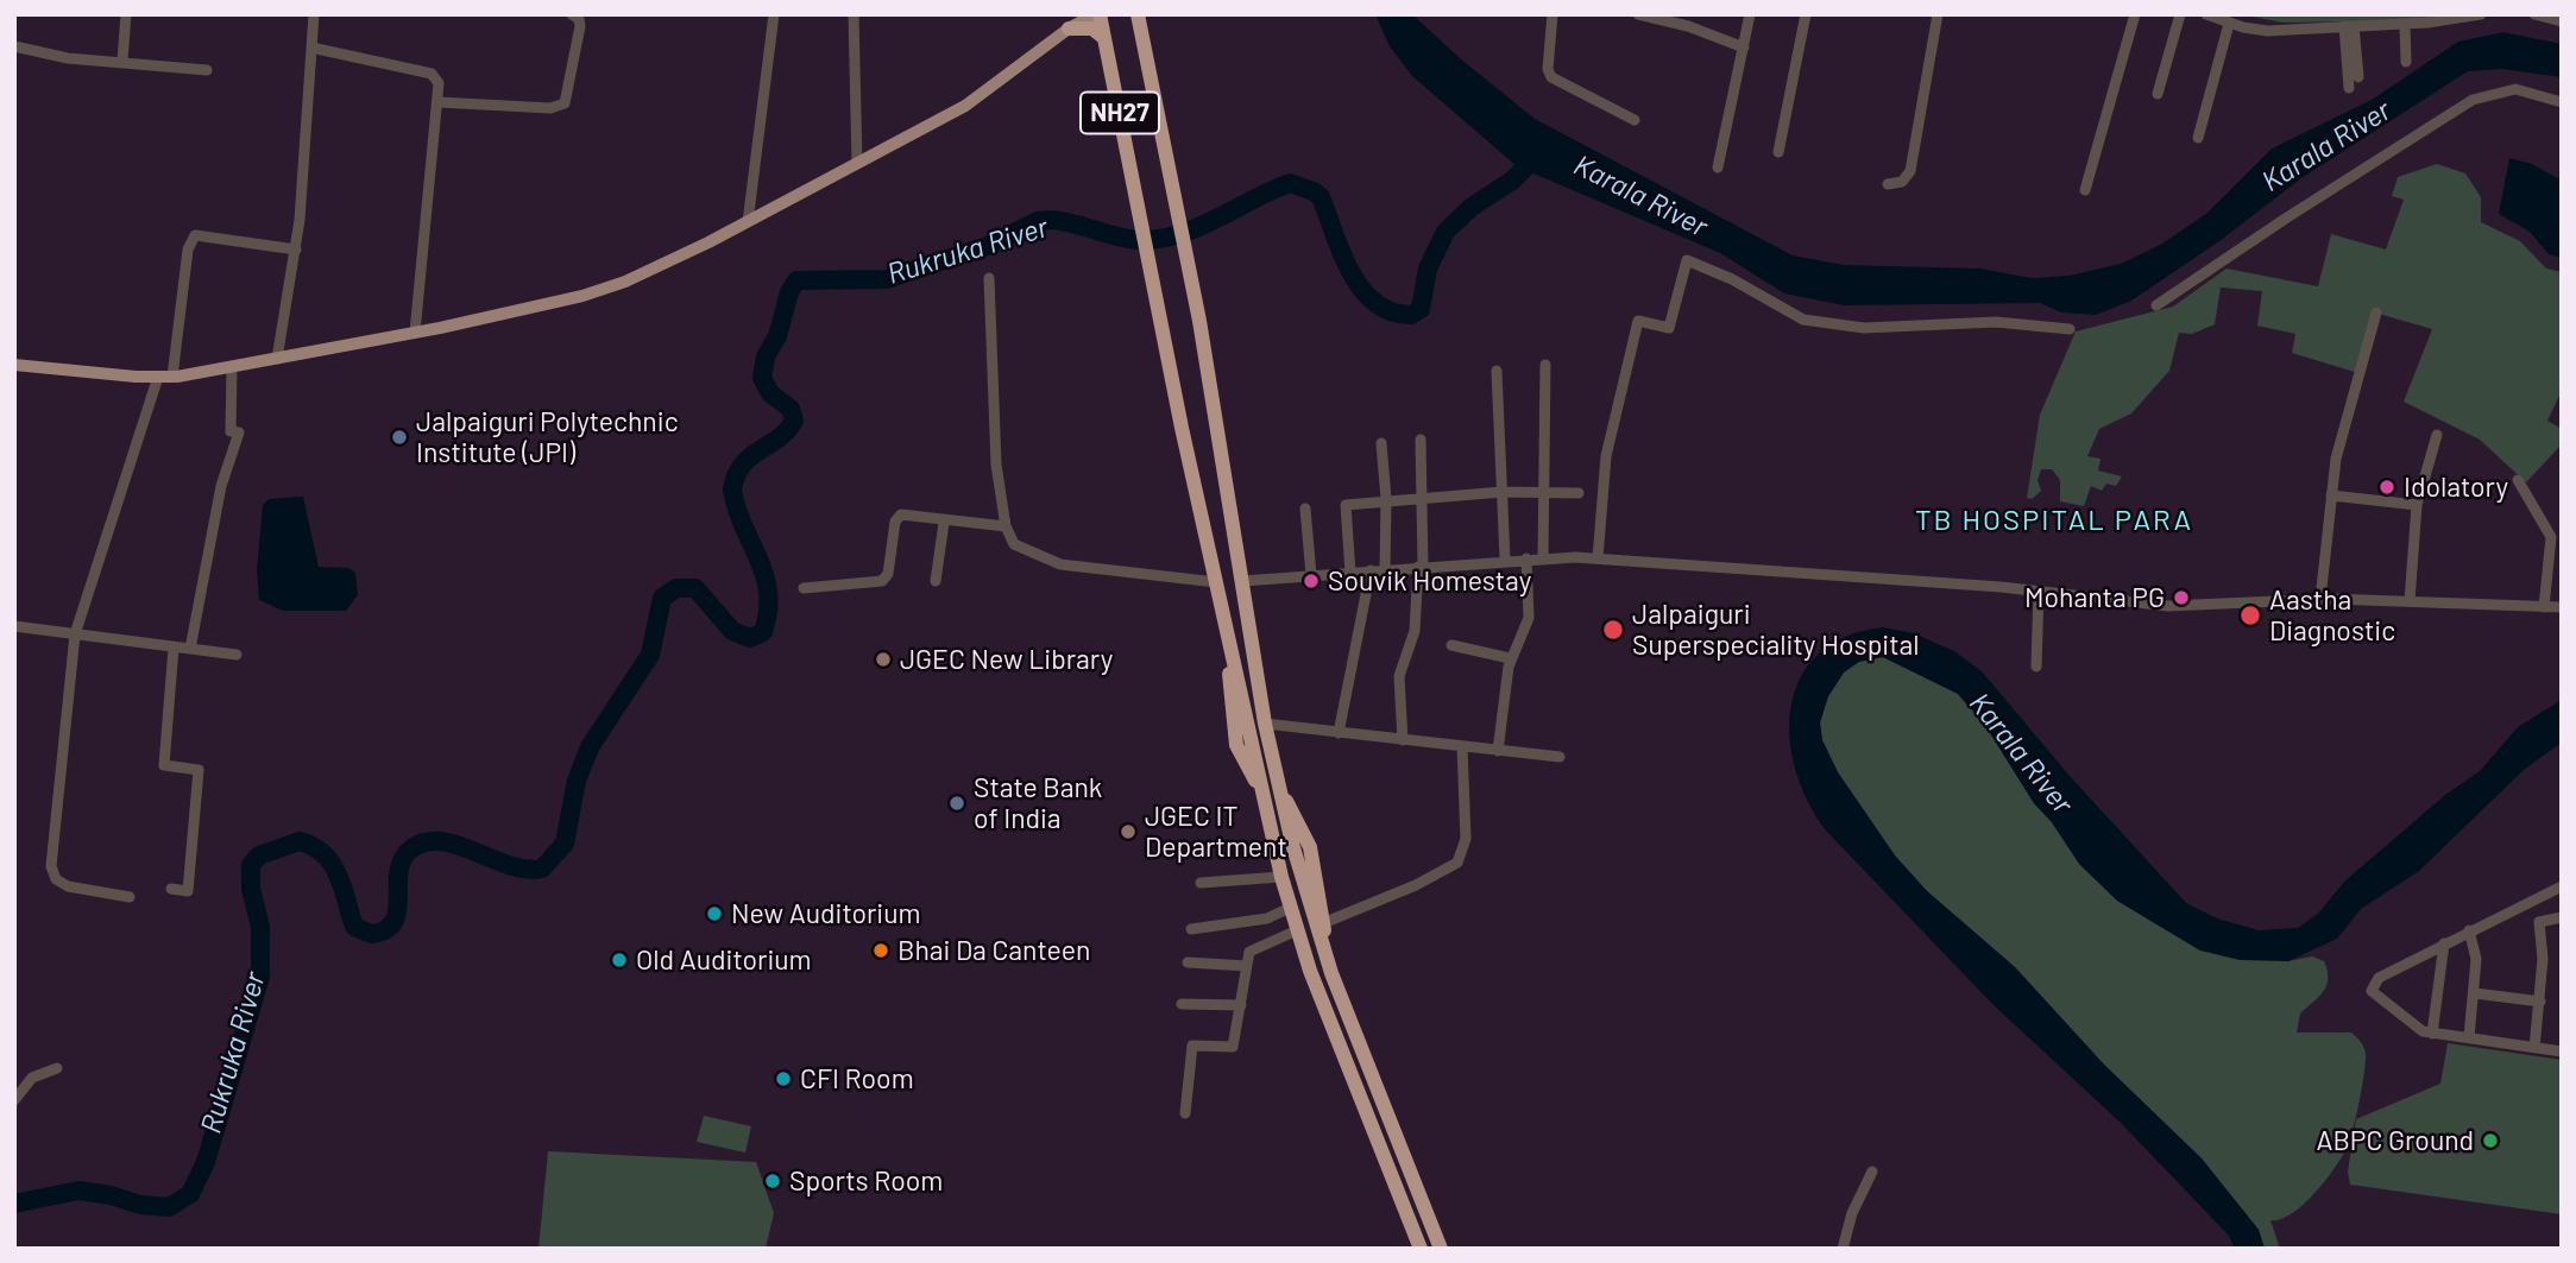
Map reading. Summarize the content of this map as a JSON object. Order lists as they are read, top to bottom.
{
  "streets": {
    "highway": ["NH27"]
  },
  "districts": ["TB HOSPITAL PARA"],
  "water": ["Karala River", "Rukruka River"],
  "places": [
    "Jalpaiguri Polytechnic Institute (JPI)",
    "Idolatory",
    "Souvik Homestay",
    "Mohanta PG",
    "Aastha Diagnostic",
    "Jalpaiguri Superspeciality Hospital",
    "JGEC New Library",
    "State Bank of India",
    "JGEC IT Department",
    "New Auditorium",
    "Bhai Da Canteen",
    "Old Auditorium",
    "CFI Room",
    "ABPC Ground",
    "Sports Room"
  ]
}
